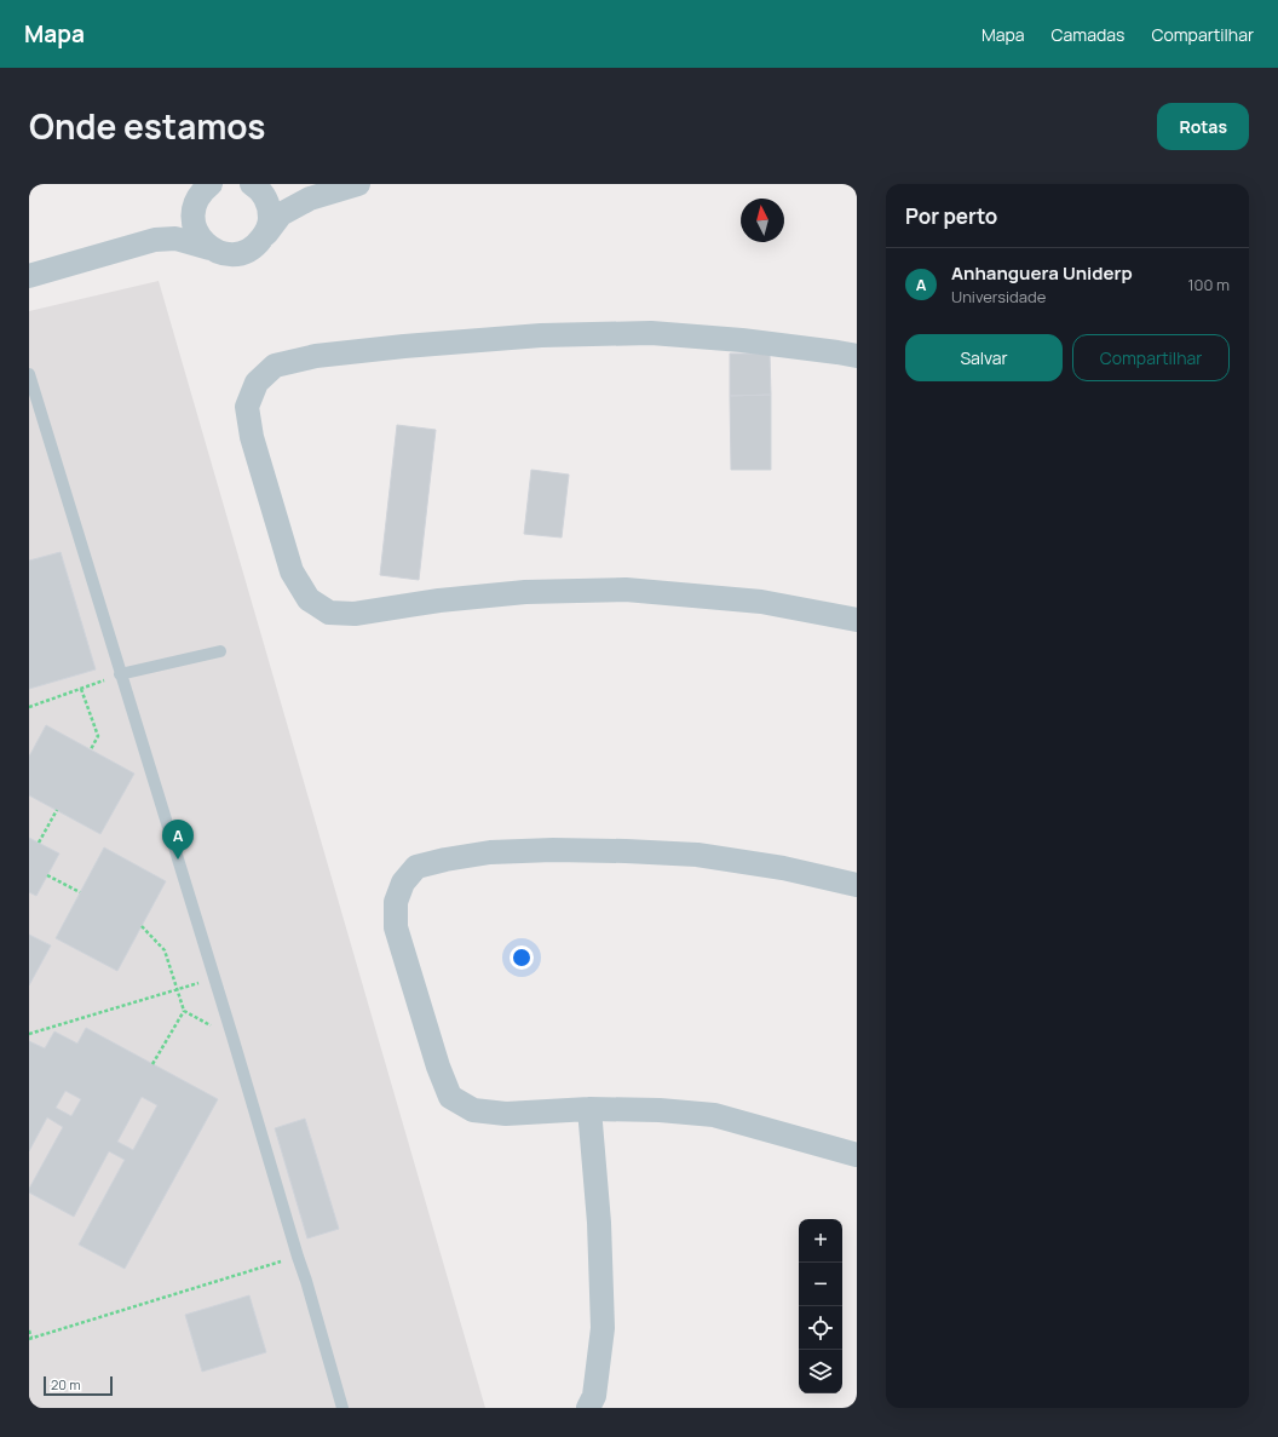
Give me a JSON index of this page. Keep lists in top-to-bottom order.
{
  "scale_bar": "20 m",
  "north": "top",
  "page": {
    "header": "Mapa",
    "nav": ["Mapa", "Camadas", "Compartilhar"],
    "title": "Onde estamos",
    "buttons": [
      "Rotas",
      ["Salvar", "Compartilhar"]
    ],
    "heading": "Por perto",
    "list": [
      {
        "mark": "A",
        "name": "Anhanguera Uniderp",
        "note": "Universidade",
        "value": "100 m"
      }
    ],
    "pins": "A",
    "map_buttons": ["+", "−"],
    "scale": "20 m"
  }
}
